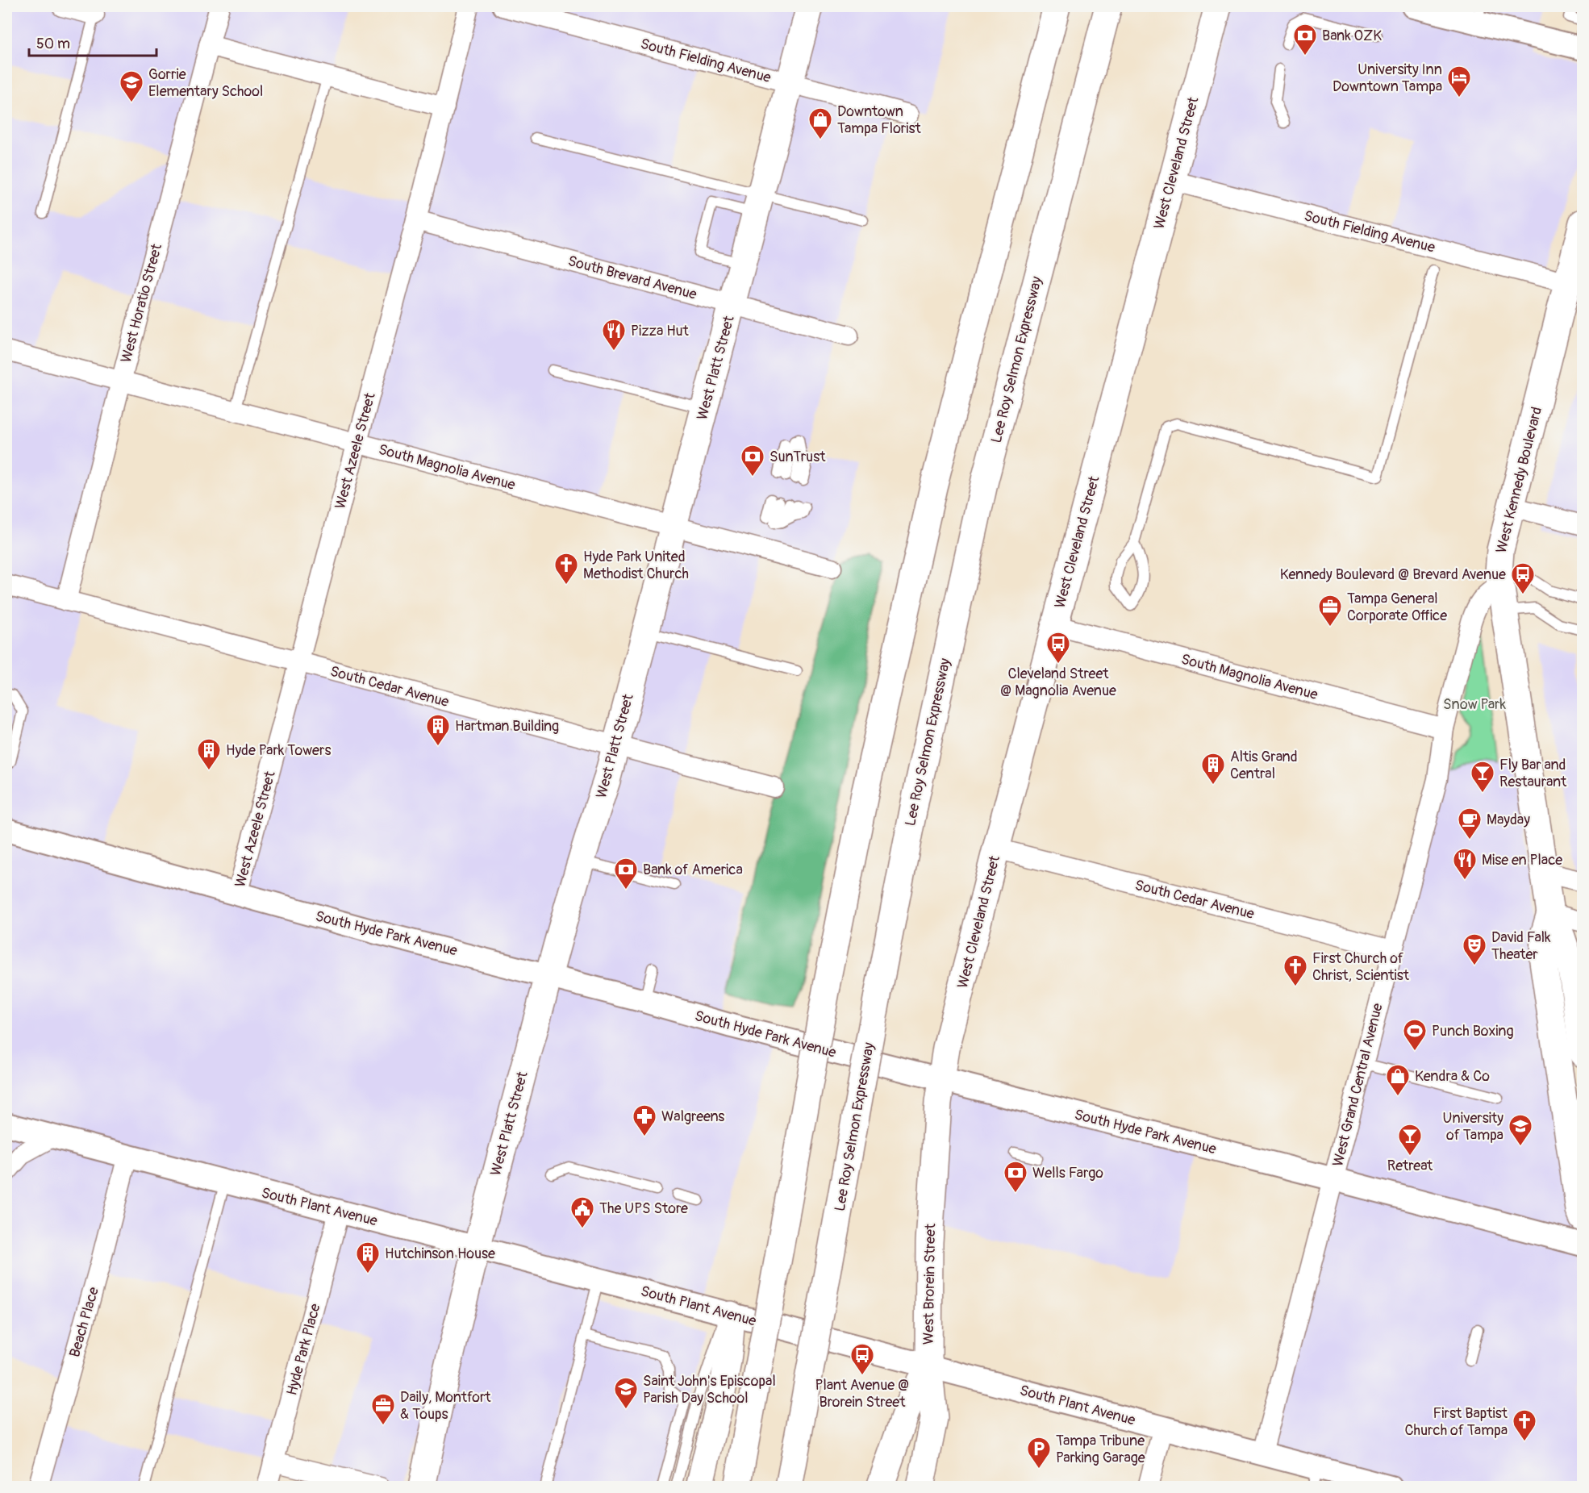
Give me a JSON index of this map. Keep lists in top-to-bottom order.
{
  "streets": {
    "main road": [
      "West Cleveland Street",
      "Lee Roy Selmon Expressway",
      "West Platt Street",
      "West Kennedy Boulevard",
      "West Brorein Street"
    ],
    "street": [
      "South Fielding Avenue",
      "South Brevard Avenue",
      "West Horatio Street",
      "West Azeele Street",
      "South Magnolia Avenue",
      "South Cedar Avenue",
      "South Hyde Park Avenue",
      "West Grand Central Avenue",
      "South Plant Avenue",
      "Beach Place",
      "Hyde Park Place"
    ]
  },
  "crossings": [
    ["South Fielding Avenue", "West Cleveland Street"],
    ["South Fielding Avenue", "West Platt Street"],
    ["South Fielding Avenue", "West Kennedy Boulevard"],
    ["West Cleveland Street", "South Magnolia Avenue"],
    ["West Cleveland Street", "South Cedar Avenue"],
    ["West Cleveland Street", "South Hyde Park Avenue"],
    ["West Cleveland Street", "West Brorein Street"],
    ["South Brevard Avenue", "West Platt Street"],
    ["South Brevard Avenue", "West Azeele Street"],
    ["West Horatio Street", "South Magnolia Avenue"],
    ["West Horatio Street", "South Cedar Avenue"],
    ["West Platt Street", "South Magnolia Avenue"],
    ["West Platt Street", "South Cedar Avenue"],
    ["West Platt Street", "South Hyde Park Avenue"],
    ["West Platt Street", "South Plant Avenue"],
    ["West Azeele Street", "South Magnolia Avenue"],
    ["West Azeele Street", "South Cedar Avenue"],
    ["West Azeele Street", "South Hyde Park Avenue"],
    ["South Magnolia Avenue", "West Grand Central Avenue"],
    ["West Kennedy Boulevard", "West Grand Central Avenue"],
    ["South Cedar Avenue", "West Grand Central Avenue"],
    ["South Hyde Park Avenue", "West Grand Central Avenue"],
    ["South Hyde Park Avenue", "West Brorein Street"],
    ["West Grand Central Avenue", "South Plant Avenue"],
    ["South Plant Avenue", "West Brorein Street"],
    ["South Plant Avenue", "Beach Place"],
    ["South Plant Avenue", "Hyde Park Place"]
  ],
  "parks": ["Snow Park"],
  "places": {
    "bank": [
      "Bank OZK",
      "SunTrust",
      "Bank of America",
      "Wells Fargo"
    ],
    "hotel": ["University Inn Downtown Tampa"],
    "school or university": ["Gorrie Elementary School", "University of Tampa", "Saint John's Episcopal Parish Day School"],
    "shop": ["Downtown Tampa Florist", "Kendra & Co"],
    "restaurant": ["Pizza Hut", "Mise en Place"],
    "church": ["Hyde Park United Methodist Church", "First Church of Christ, Scientist", "First Baptist Church of Tampa"],
    "bus stop": ["Kennedy Boulevard @ Brevard Avenue", "Cleveland Street @ Magnolia Avenue", "Plant Avenue @ Brorein Street"],
    "office": ["Tampa General Corporate Office", "Daily, Montfort & Toups"],
    "building": [
      "Hartman Building",
      "Hyde Park Towers",
      "Altis Grand Central",
      "Hutchinson House"
    ],
    "bar": ["Fly Bar and Restaurant", "Retreat"],
    "cafe": ["Mayday"],
    "theatre": ["David Falk Theater"],
    "sports": ["Punch Boxing"],
    "pharmacy": ["Walgreens"],
    "public building": ["The UPS Store"],
    "parking": ["Tampa Tribune Parking Garage"]
  },
  "scale_bar": "50 m"
}
